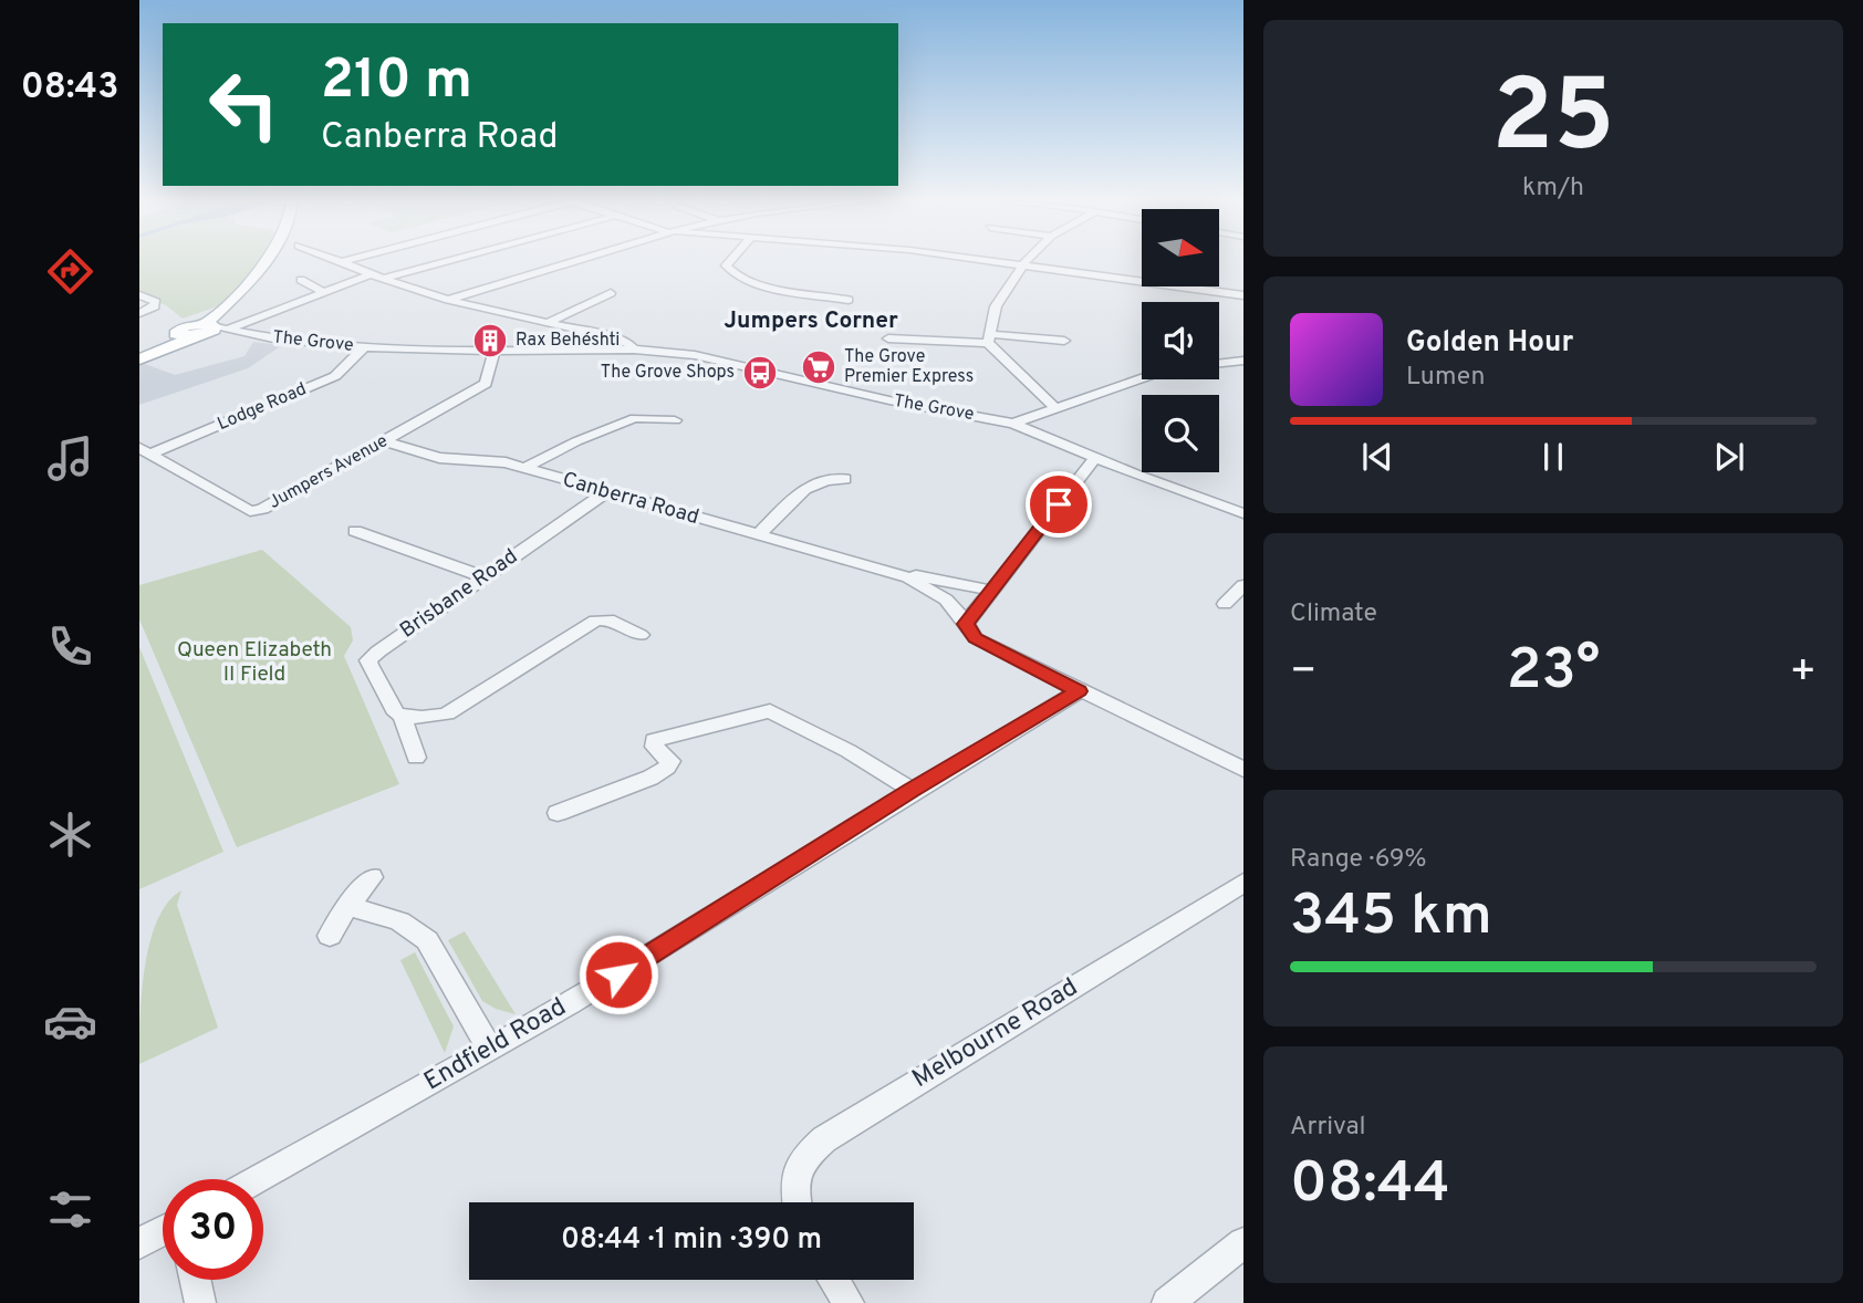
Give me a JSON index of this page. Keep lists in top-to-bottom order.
{
  "streets": {
    "street": [
      "The Grove",
      "Lodge Road",
      "Jumpers Avenue",
      "Canberra Road",
      "Brisbane Road",
      "Melbourne Road",
      "Endfield Road"
    ]
  },
  "crossings": [
    ["The Grove", "Lodge Road"],
    ["The Grove", "Jumpers Avenue"],
    ["Lodge Road", "Jumpers Avenue"],
    ["Jumpers Avenue", "Canberra Road"],
    ["Canberra Road", "Brisbane Road"],
    ["Canberra Road", "Endfield Road"]
  ],
  "districts": ["Jumpers Corner"],
  "parks": ["Queen Elizabeth II Field"],
  "places": {
    "building": ["Rax Behéshti"],
    "supermarket": ["The Grove Premier Express"],
    "bus stop": ["The Grove Shops"]
  },
  "north": "right",
  "page": {
    "tabs": "08:43",
    "tile": [
      ["25", "km/h"],
      "Climate",
      ["Range · 69%", "345 km"],
      ["Arrival", "08:44"]
    ],
    "turn": ["210 m", "Canberra Road"],
    "song": ["Golden Hour", "Lumen"],
    "heat": ["−", "23°", "+"],
    "limit": "30",
    "trip": "08:44 · 1 min · 390 m"
  }
}
